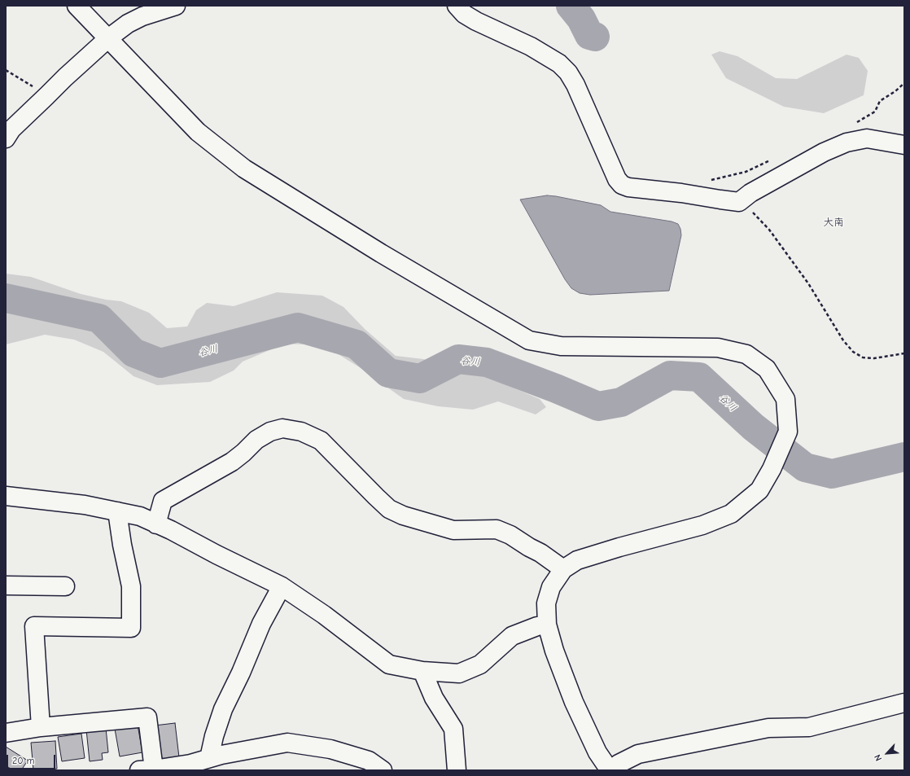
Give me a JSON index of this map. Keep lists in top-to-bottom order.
{
  "districts": ["大南"],
  "water": ["谷川"],
  "scale_bar": "20 m",
  "north": "bottom left"
}
